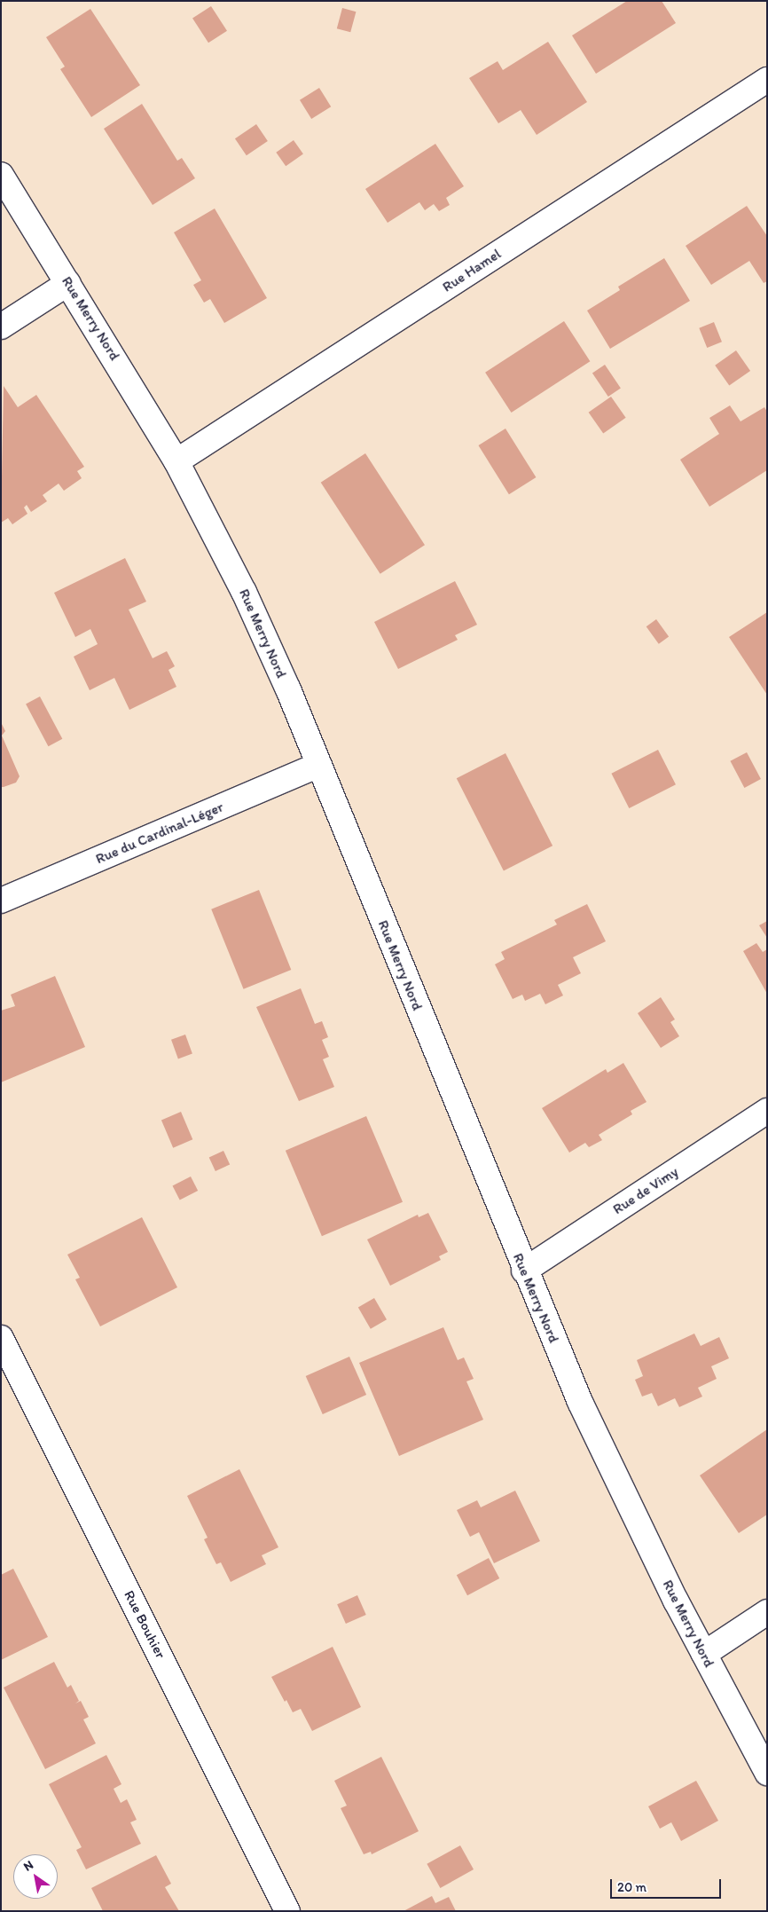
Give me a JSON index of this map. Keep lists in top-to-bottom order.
{
  "streets": {
    "street": [
      "Rue Hamel",
      "Rue Merry Nord",
      "Rue du Cardinal-Léger",
      "Rue de Vimy",
      "Rue Bouhier"
    ]
  },
  "crossings": [
    ["Rue Hamel", "Rue Merry Nord"],
    ["Rue Merry Nord", "Rue du Cardinal-Léger"],
    ["Rue Merry Nord", "Rue de Vimy"]
  ],
  "scale_bar": "20 m",
  "north": "top left"
}
